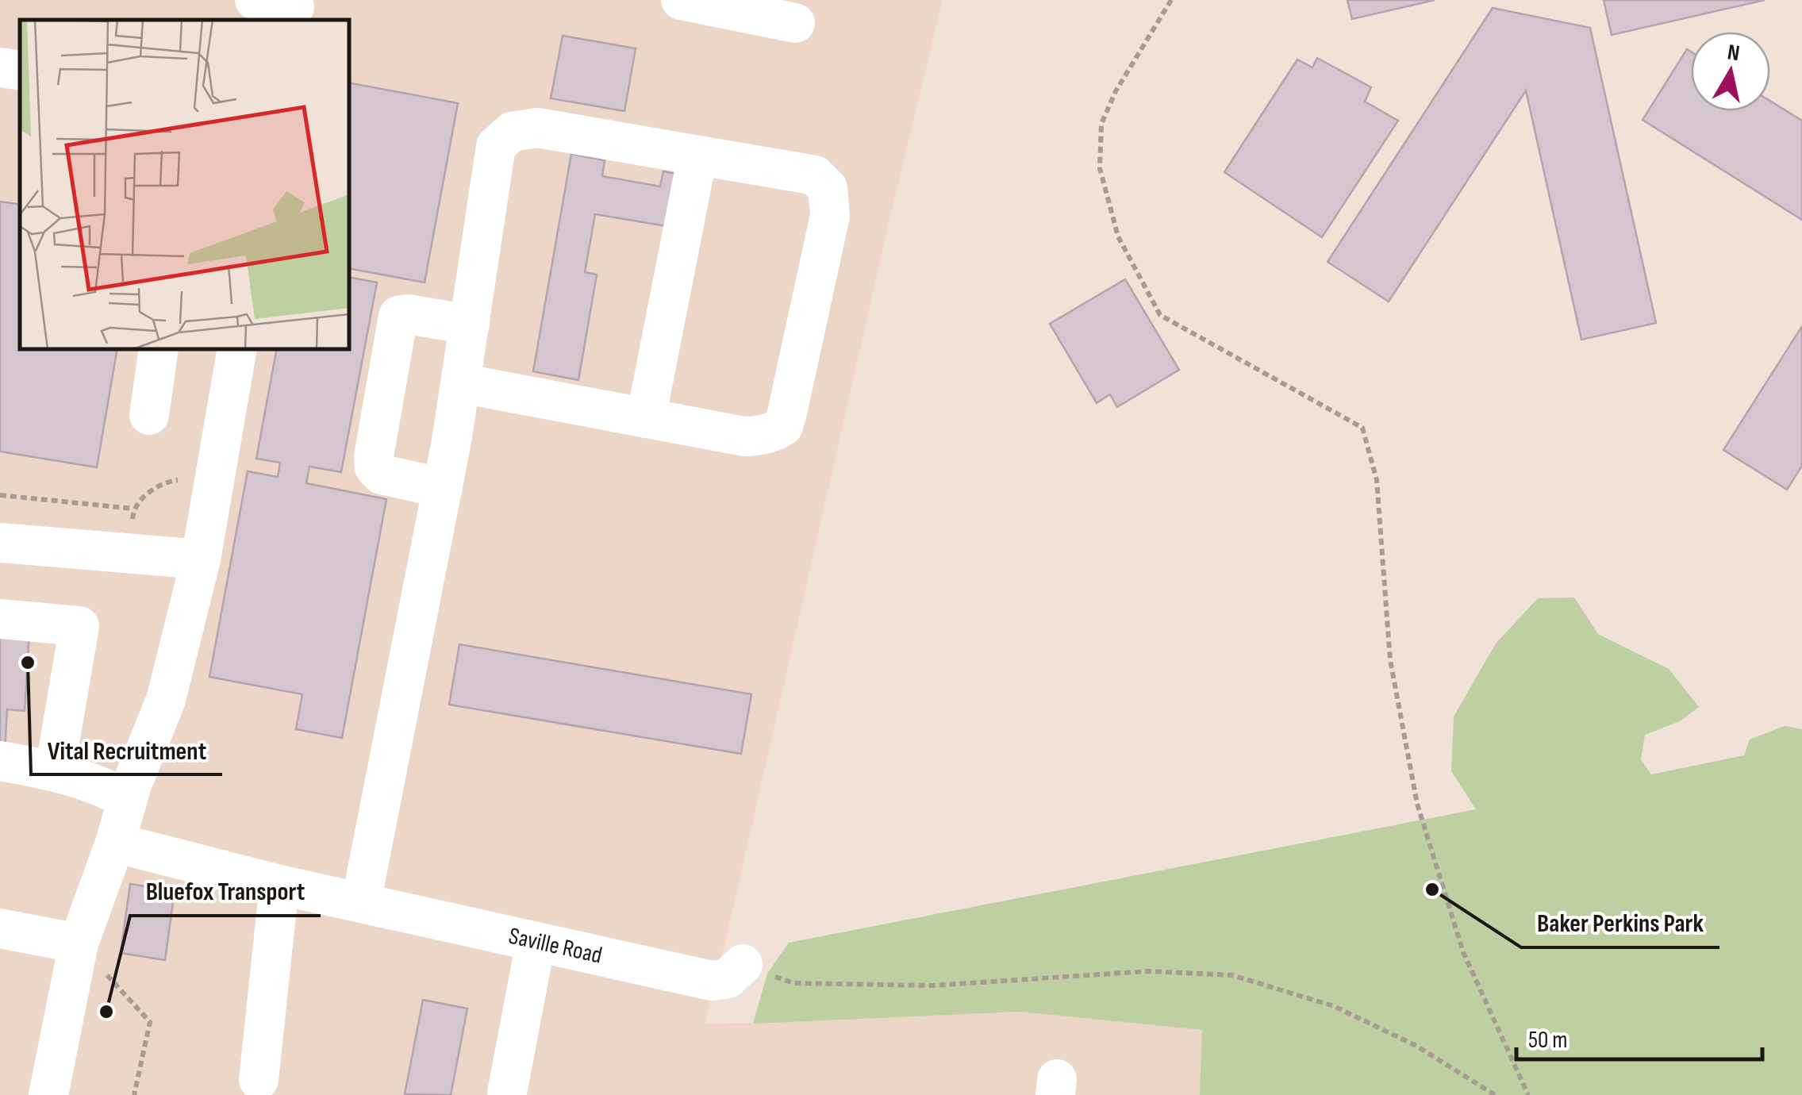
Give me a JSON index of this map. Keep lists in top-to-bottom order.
{
  "streets": {
    "street": ["Saville Road"]
  },
  "places": ["Vital Recruitment", "Baker Perkins Park", "Bluefox Transport"],
  "scale_bar": "50 m",
  "north": "top"
}
